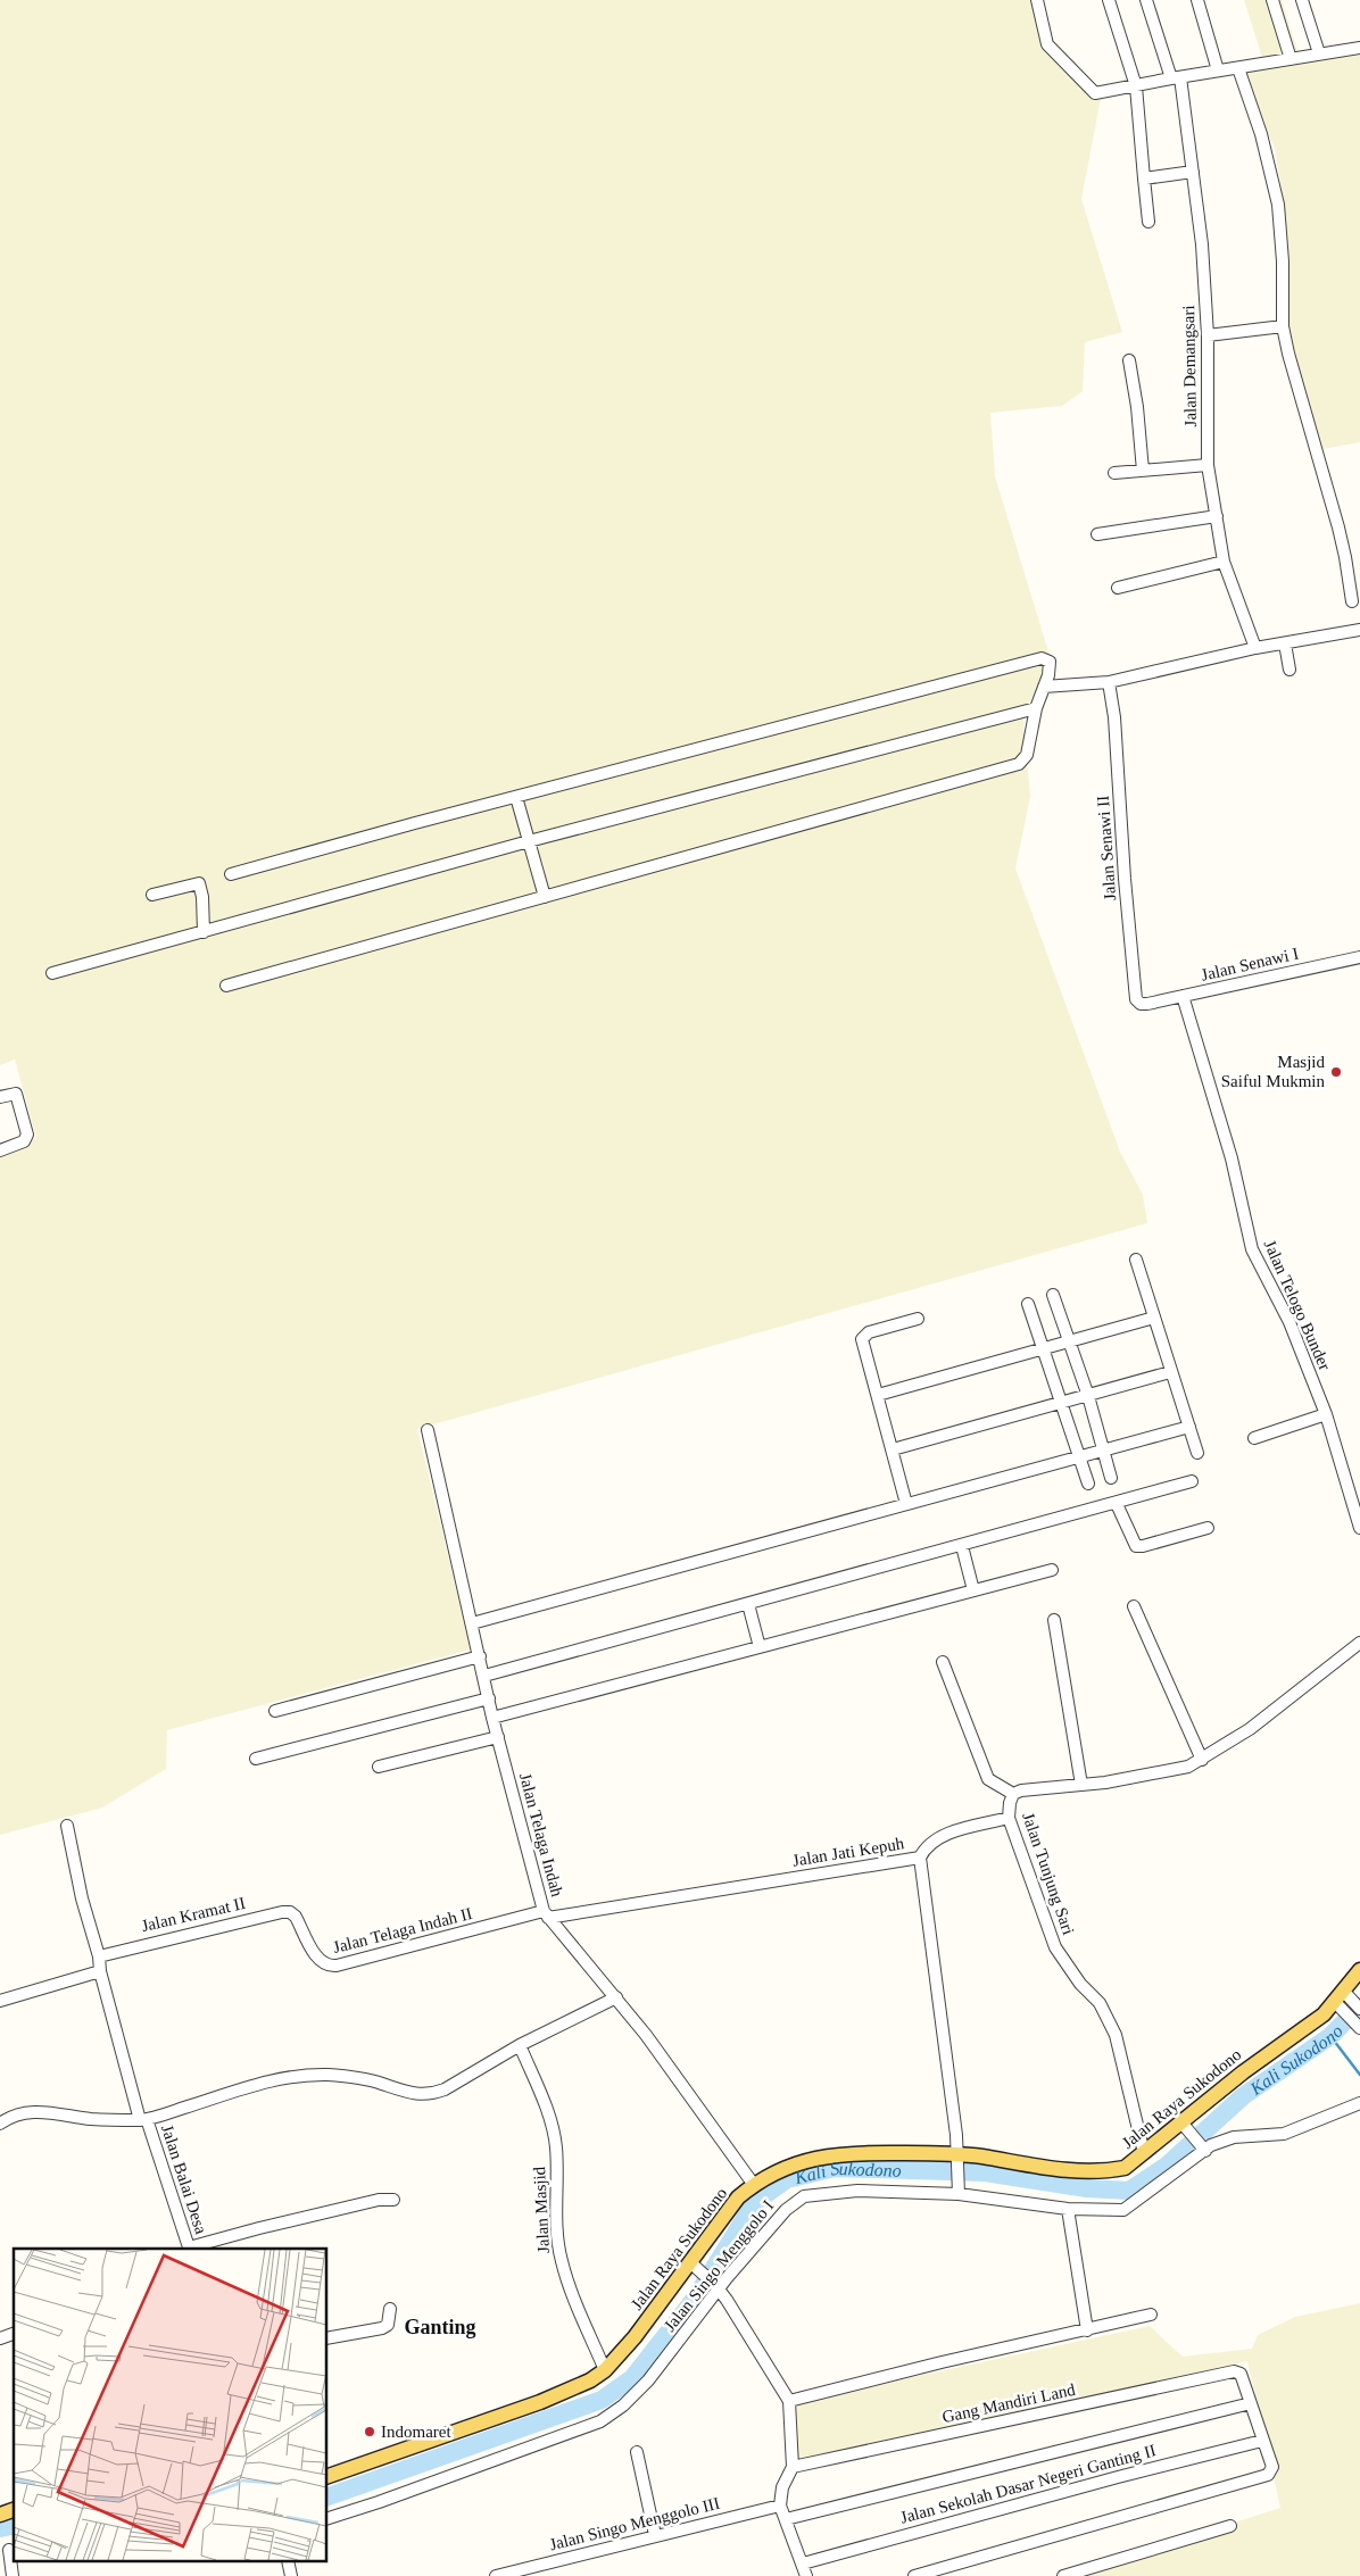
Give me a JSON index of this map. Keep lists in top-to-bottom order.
{
  "streets": {
    "main road": ["Jalan Raya Sukodono"],
    "street": [
      "Jalan Demangsari",
      "Jalan Senawi II",
      "Jalan Senawi I",
      "Jalan Telogo Bunder",
      "Jalan Telaga Indah",
      "Jalan Jati Kepuh",
      "Jalan Tunjung Sari",
      "Jalan Kramat II",
      "Jalan Telaga Indah II",
      "Jalan Balai Desa",
      "Jalan Masjid",
      "Jalan Singo Menggolo I",
      "Gang Mandiri Land",
      "Jalan Sekolah Dasar Negeri Ganting II",
      "Jalan Singo Menggolo III"
    ]
  },
  "crossings": [
    ["Jalan Senawi II", "Jalan Senawi I"],
    ["Jalan Senawi I", "Jalan Telogo Bunder"],
    ["Jalan Telaga Indah", "Jalan Jati Kepuh"],
    ["Jalan Telaga Indah", "Jalan Telaga Indah II"],
    ["Jalan Telaga Indah", "Jalan Raya Sukodono"],
    ["Jalan Jati Kepuh", "Jalan Telaga Indah II"],
    ["Jalan Jati Kepuh", "Jalan Raya Sukodono"],
    ["Jalan Jati Kepuh", "Jalan Singo Menggolo I"],
    ["Jalan Tunjung Sari", "Jalan Raya Sukodono"],
    ["Jalan Kramat II", "Jalan Telaga Indah II"],
    ["Jalan Kramat II", "Jalan Balai Desa"],
    ["Jalan Raya Sukodono", "Jalan Masjid"]
  ],
  "districts": ["Ganting"],
  "water": ["Kali Sukodono"],
  "places": ["Masjid Saiful Mukmin", "Indomaret"]
}
